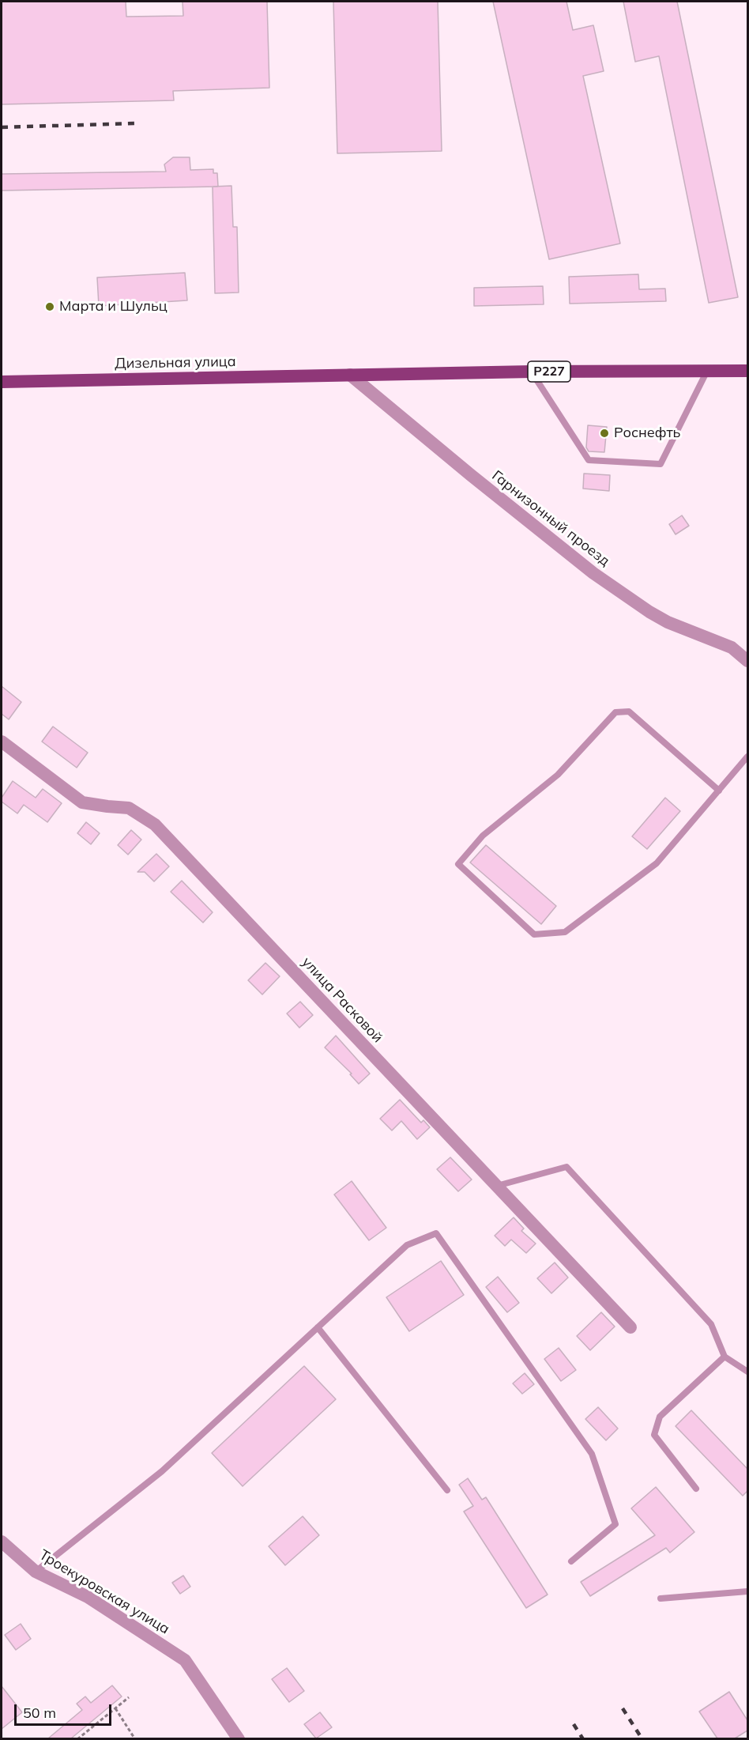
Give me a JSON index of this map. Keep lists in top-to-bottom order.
{
  "streets": {
    "main road": ["Дизельная улица", "Р227"],
    "street": ["Гарнизонный проезд", "улица Расковой", "Троекуровская улица"]
  },
  "crossings": [
    ["Дизельная улица", "Р227"],
    ["Дизельная улица", "Гарнизонный проезд"],
    ["Р227", "Гарнизонный проезд"]
  ],
  "places": ["Марта и Шульц", "Роснефть"],
  "scale_bar": "50 m"
}
